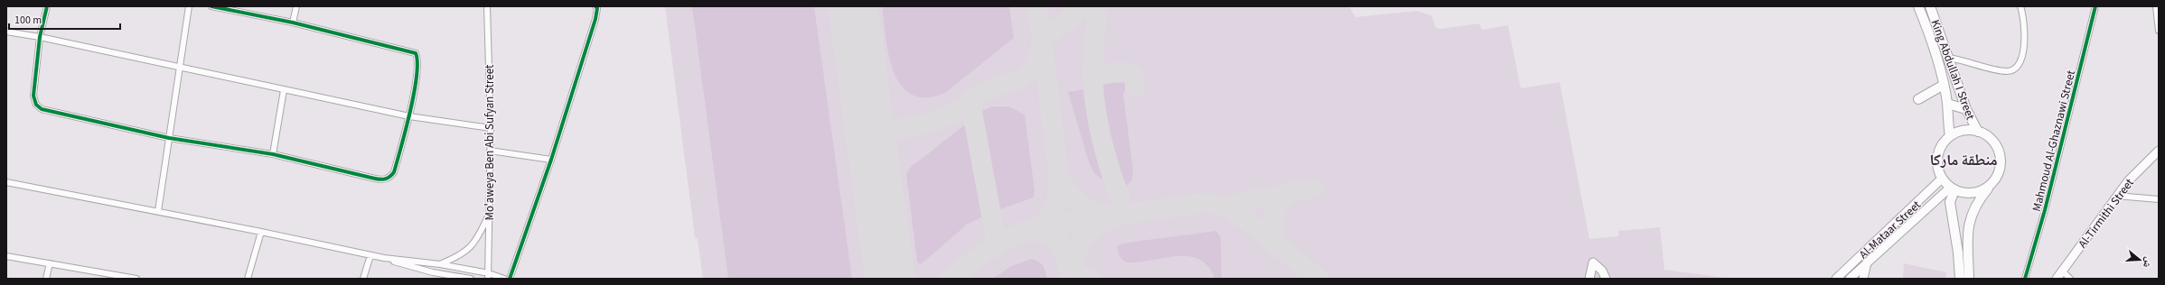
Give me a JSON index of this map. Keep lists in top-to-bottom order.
{
  "streets": {
    "main road": ["King Abdullah I Street"],
    "street": [
      "Mahmoud Al-Ghaznawi Street",
      "Mo'aweya Ben Abi Sufyan Street",
      "Al-Tirmithi Street",
      "Al-Mataar Street"
    ]
  },
  "crossings": [
    ["King Abdullah I Street", "Al-Mataar Street"]
  ],
  "districts": ["منطقة ماركا"],
  "scale_bar": "100 m",
  "north": "right"
}
